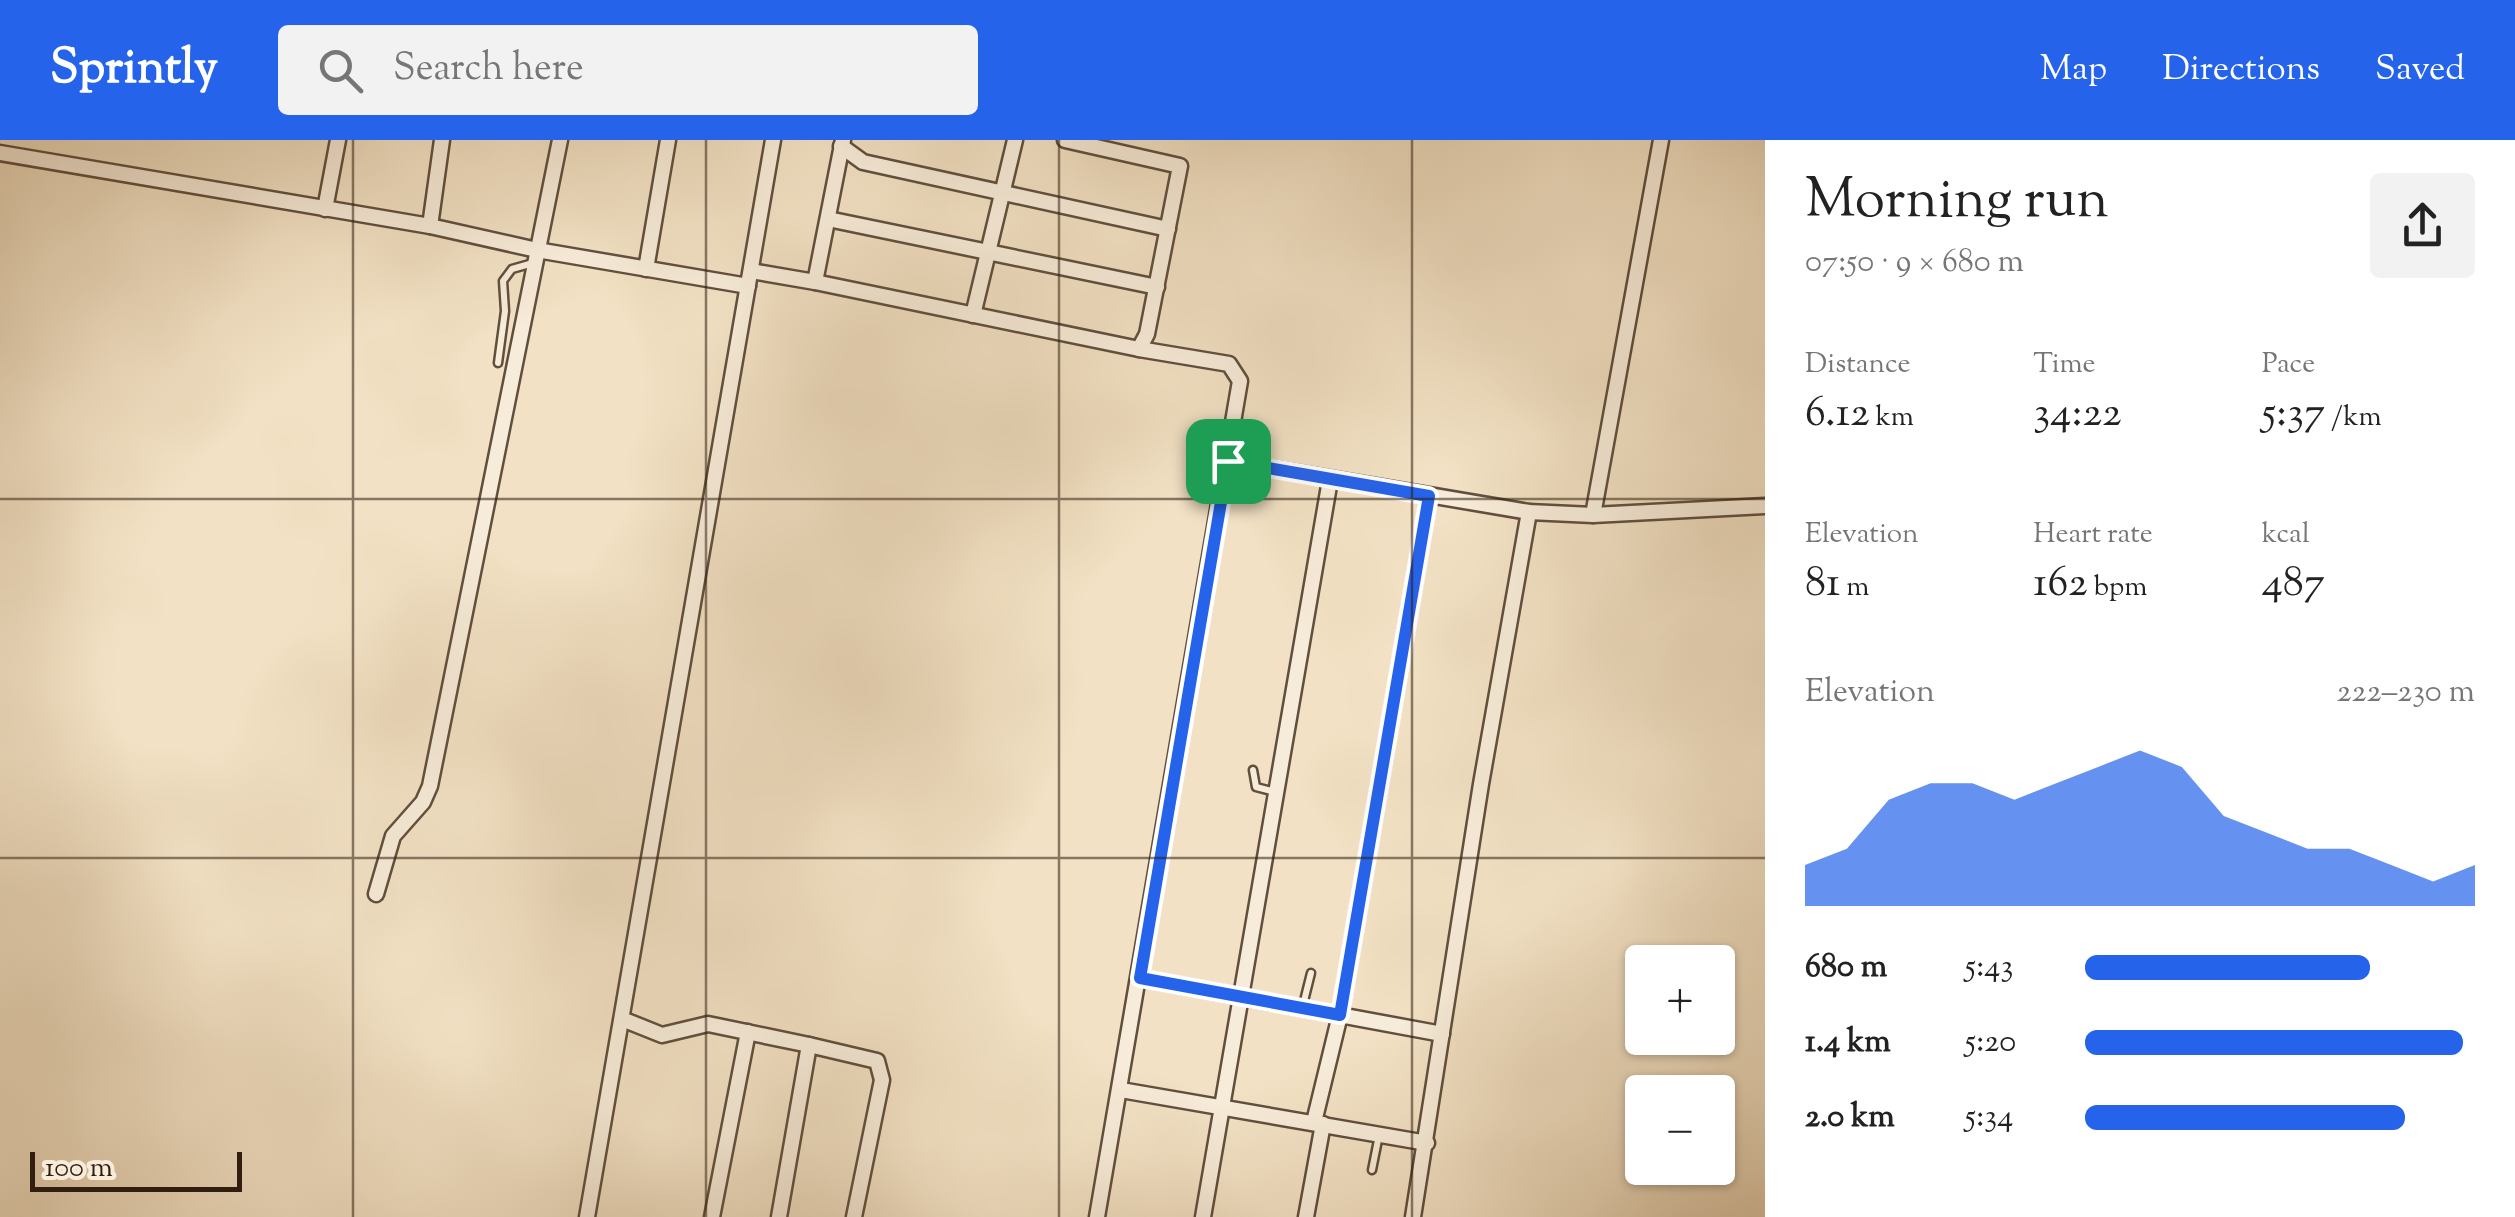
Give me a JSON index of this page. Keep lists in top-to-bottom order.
{
  "scale_bar": "100 m",
  "page": {
    "header": "Sprintly",
    "search": "Search here",
    "nav": ["Map", "Directions", "Saved"],
    "heading": ["Morning run", "07:50 · 9 × 680 m"],
    "stats": [
      ["Distance", "6.12 km"],
      ["Time", "34:22"],
      ["Pace", "5:37 /km"],
      ["Elevation", "81 m"],
      ["Heart rate", "162 bpm"],
      ["kcal", "487"]
    ],
    "chart": ["Elevation", "222–230 m"],
    "list": [
      {
        "name": "680 m",
        "note": "5:43"
      },
      {
        "name": "1.4 km",
        "note": "5:20"
      },
      {
        "name": "2.0 km",
        "note": "5:34"
      }
    ],
    "map_buttons": ["+", "−"],
    "scale": "100 m"
  }
}
